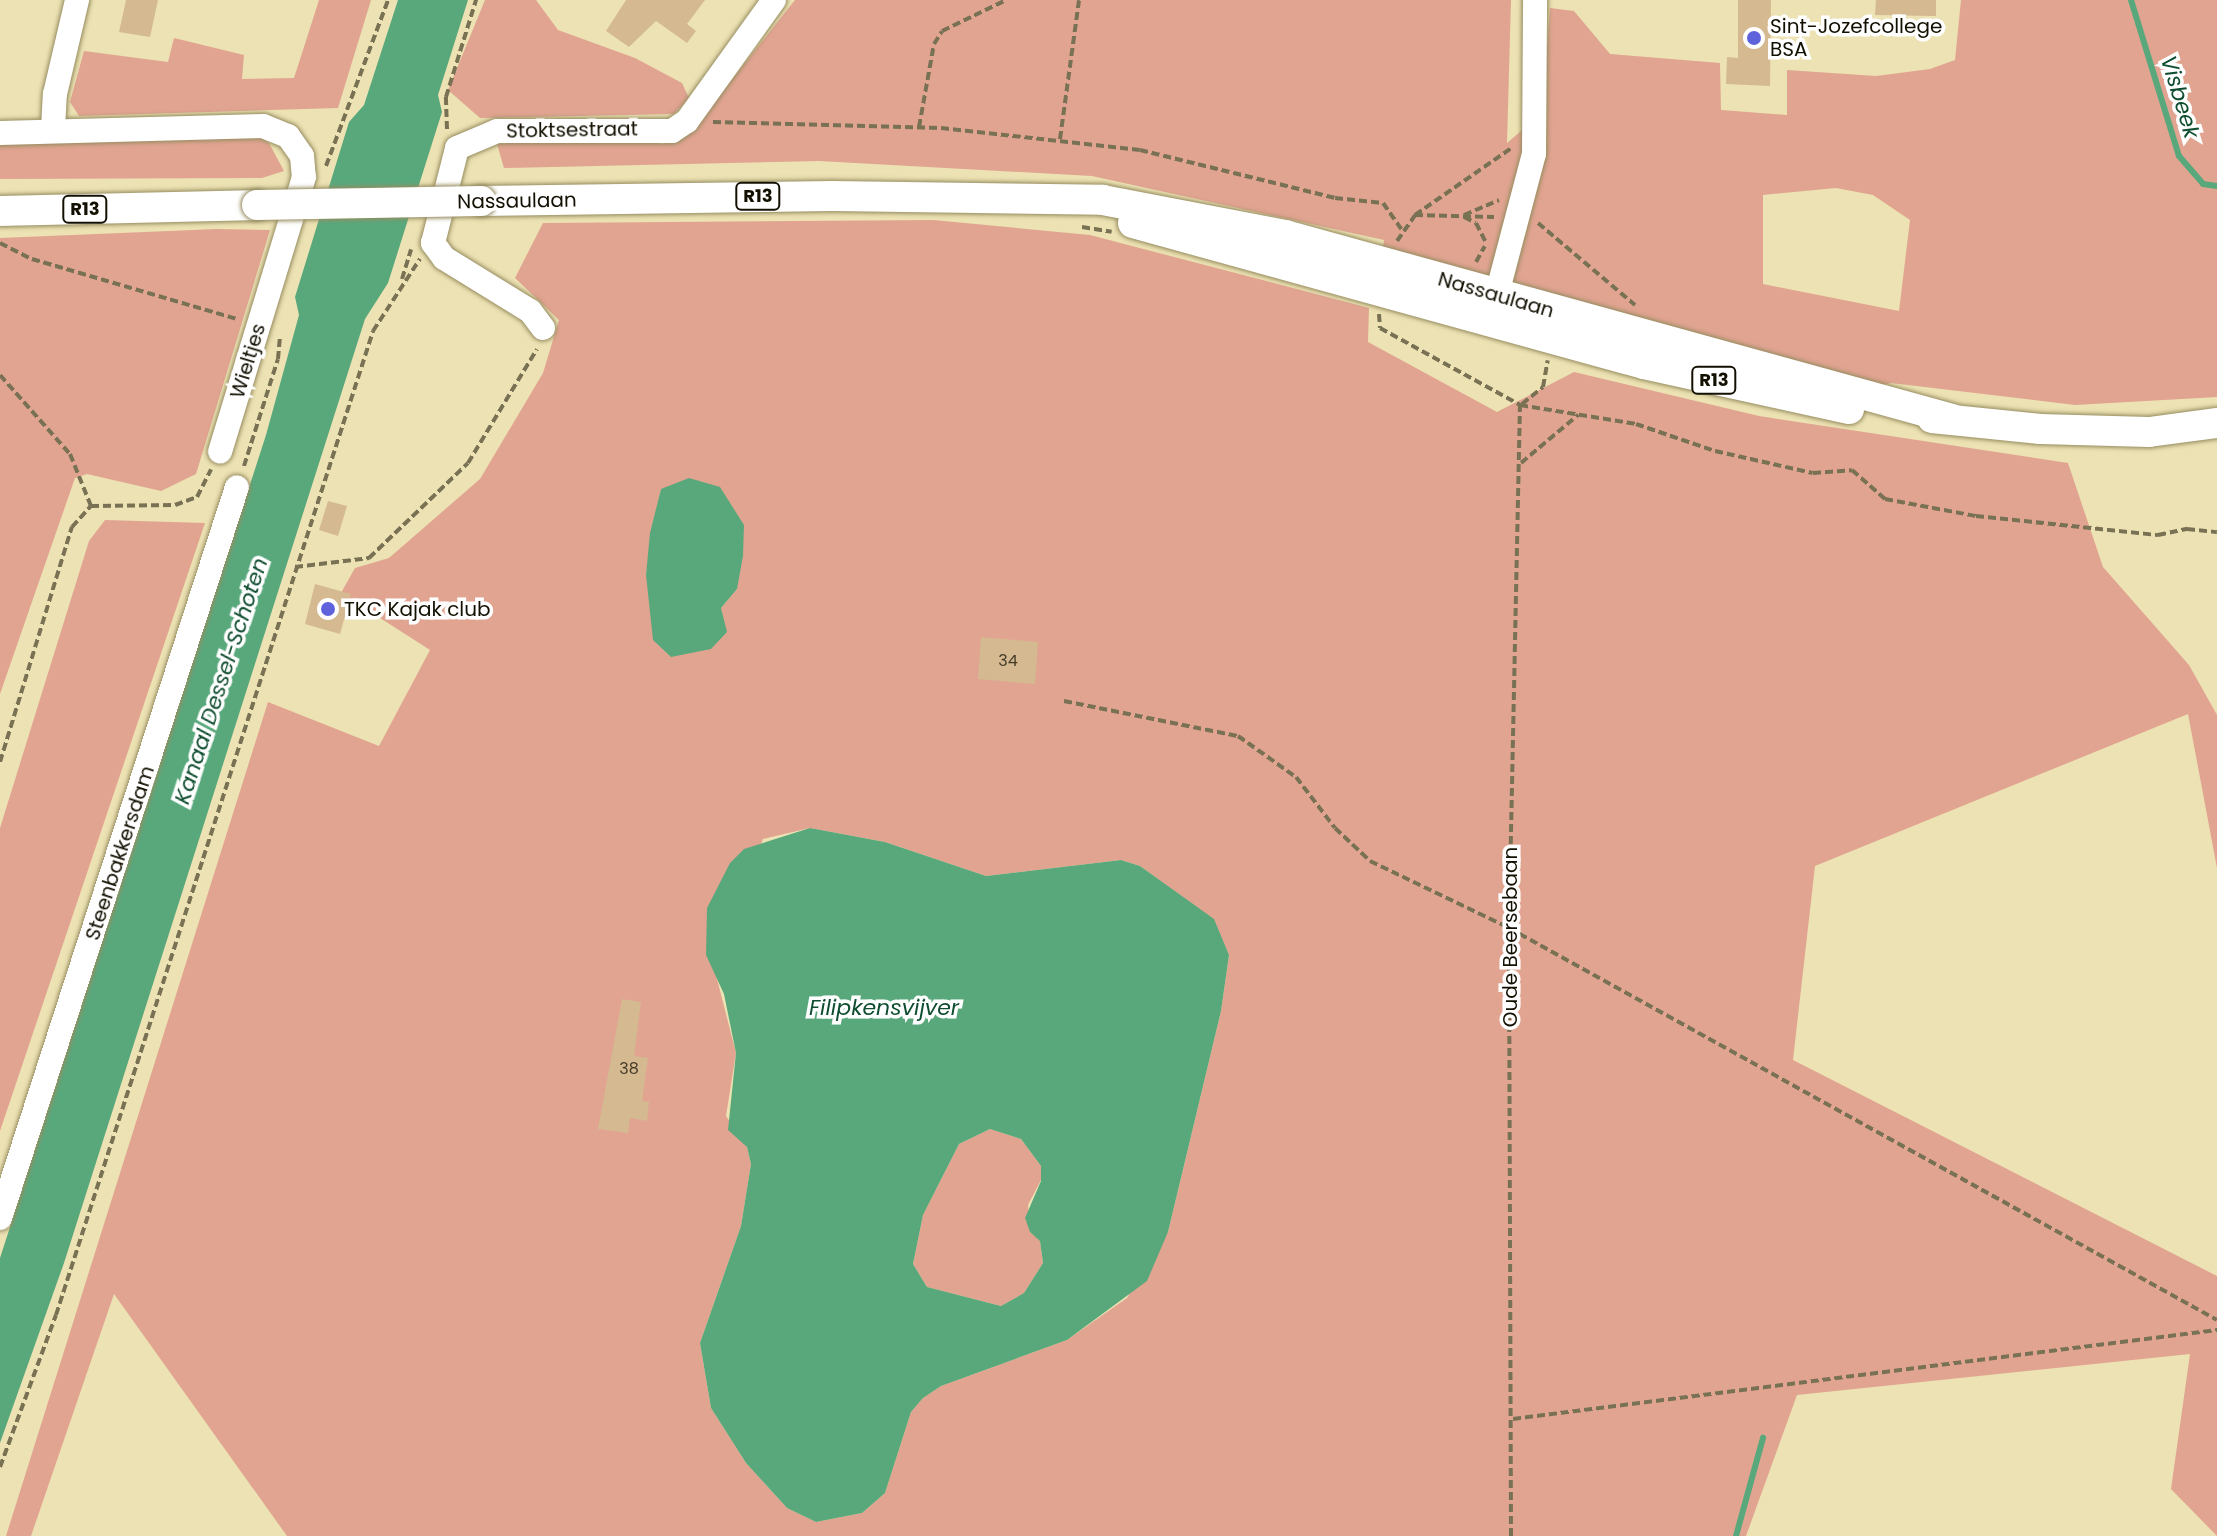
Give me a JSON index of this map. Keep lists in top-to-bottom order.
{
  "streets": {
    "main road": ["R13", "Nassaulaan"],
    "street": ["Stoktsestraat", "Wieltjes", "Steenbakkersdam"],
    "path": ["Oude Beersebaan"]
  },
  "water": ["Visbeek", "Kanaal Dessel-Schoten", "Filipkensvijver"],
  "places": ["Sint-Jozefcollege BSA", "TKC Kajak club"],
  "house_numbers": ["34", "38"]
}
